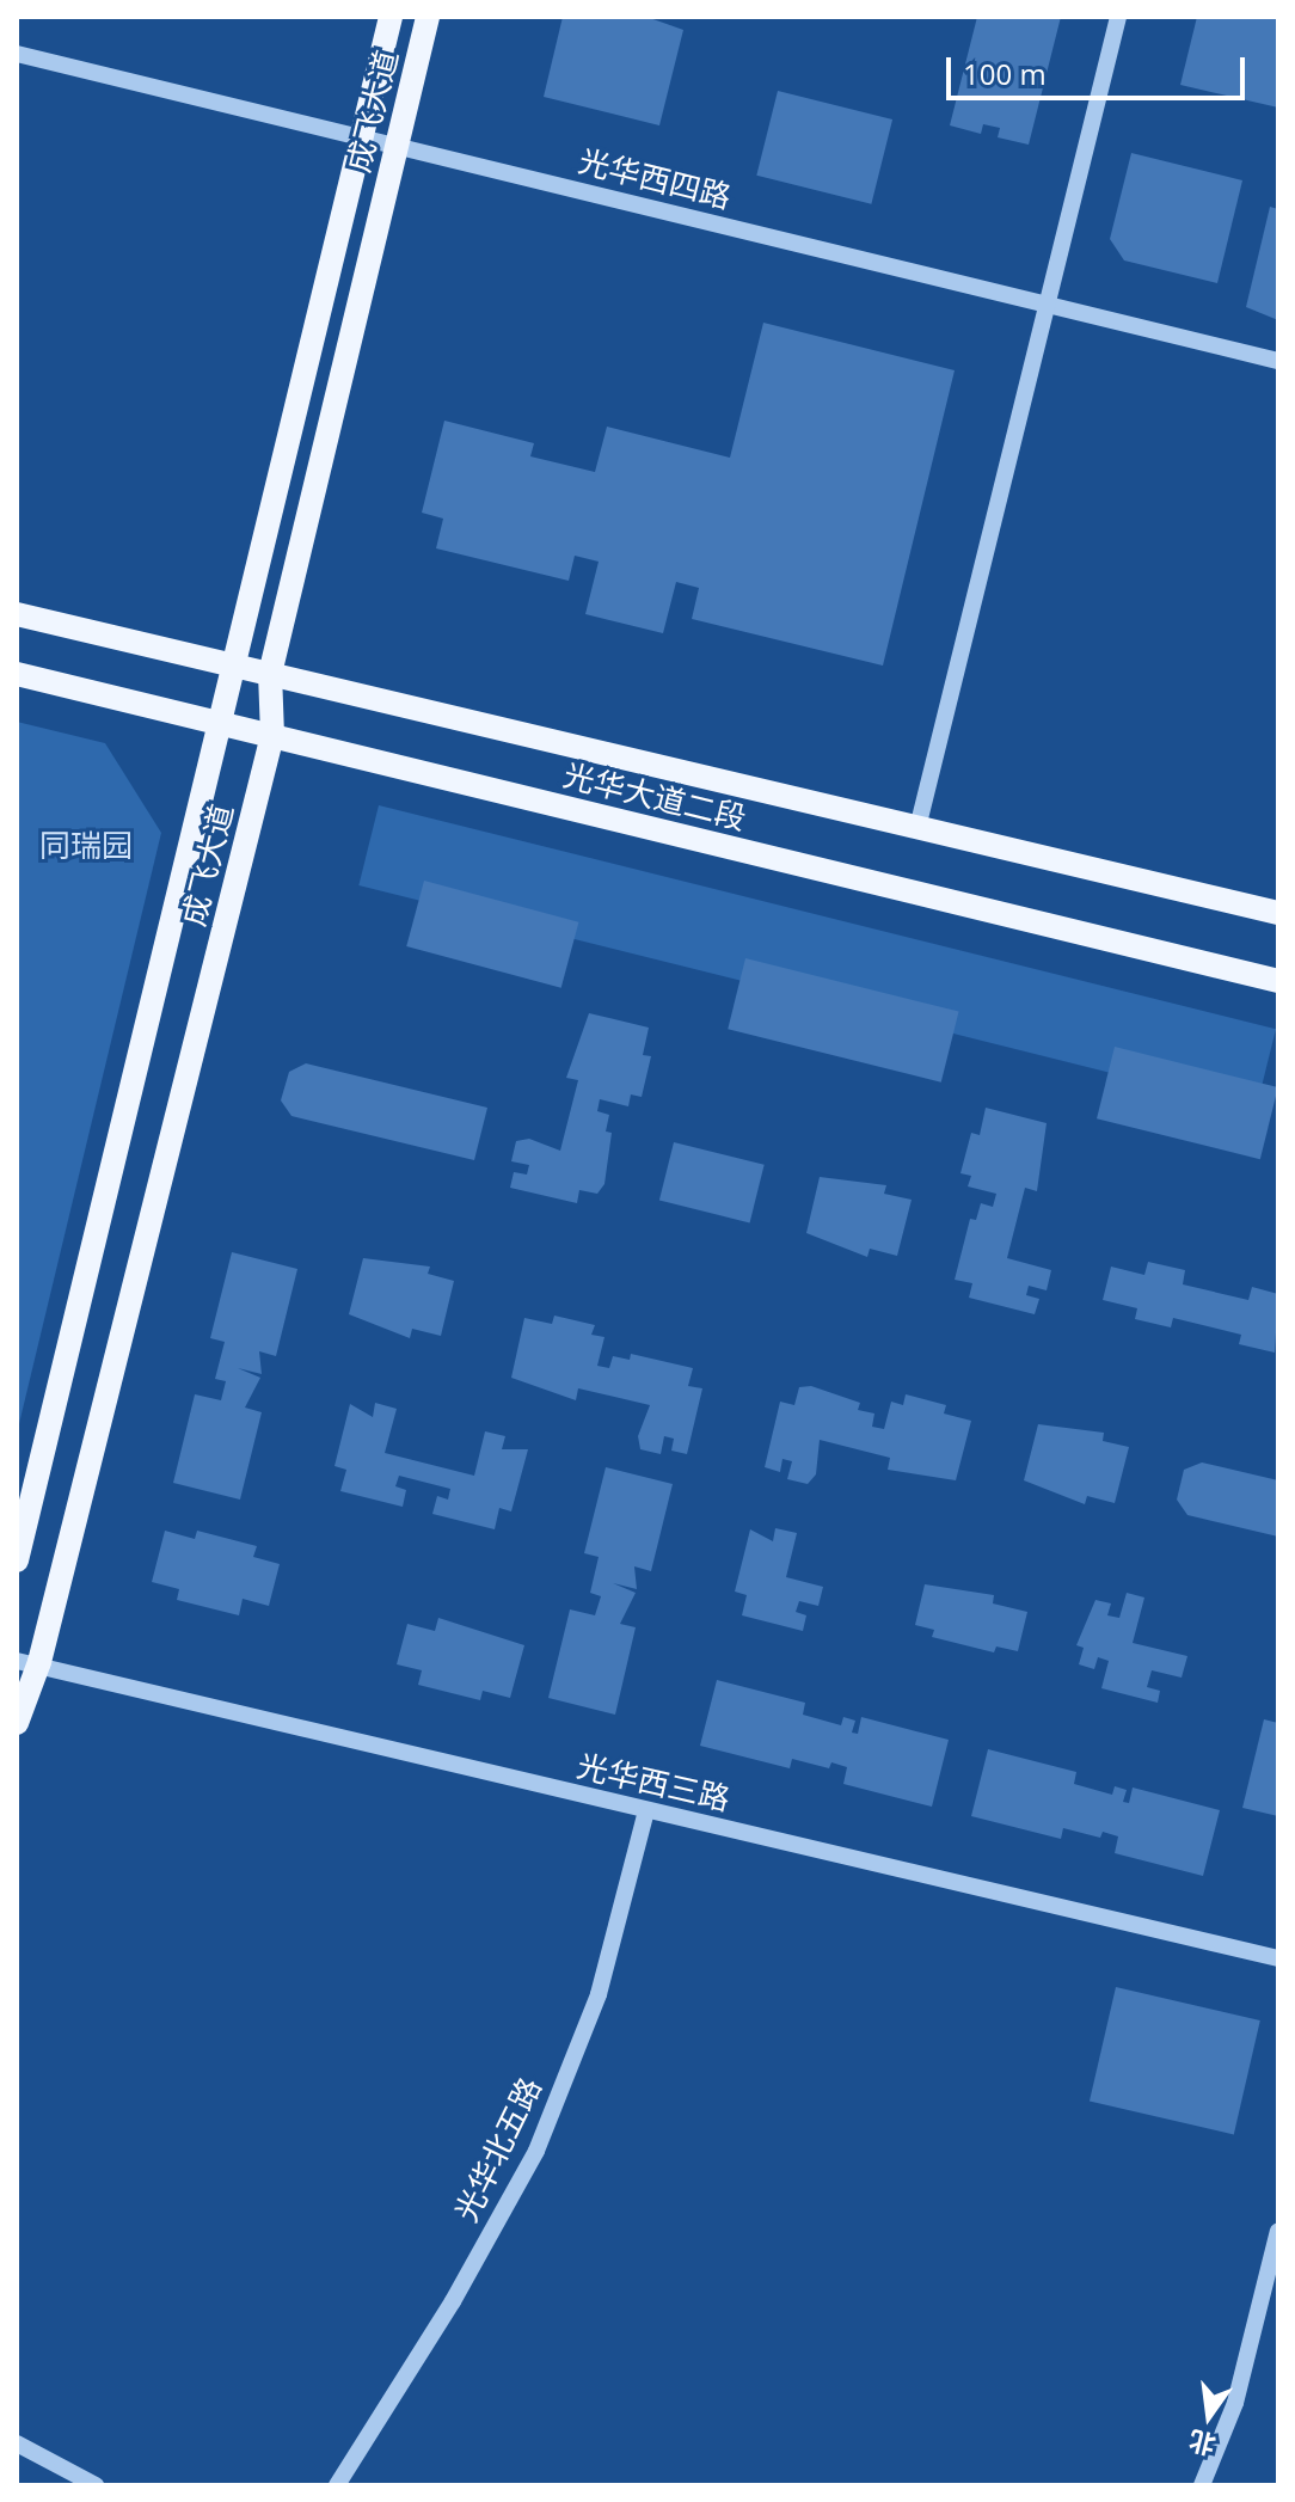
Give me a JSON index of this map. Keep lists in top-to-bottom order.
{
  "streets": {
    "main road": ["成飞大道", "光华大道二段"],
    "street": ["光华西四路", "光华西三路", "光华北五路"]
  },
  "crossings": [
    ["成飞大道", "光华西四路"],
    ["成飞大道", "光华大道二段"],
    ["成飞大道", "光华西三路"],
    ["光华西三路", "光华北五路"]
  ],
  "parks": ["同瑞园"],
  "scale_bar": "100 m",
  "north": "bottom"
}
